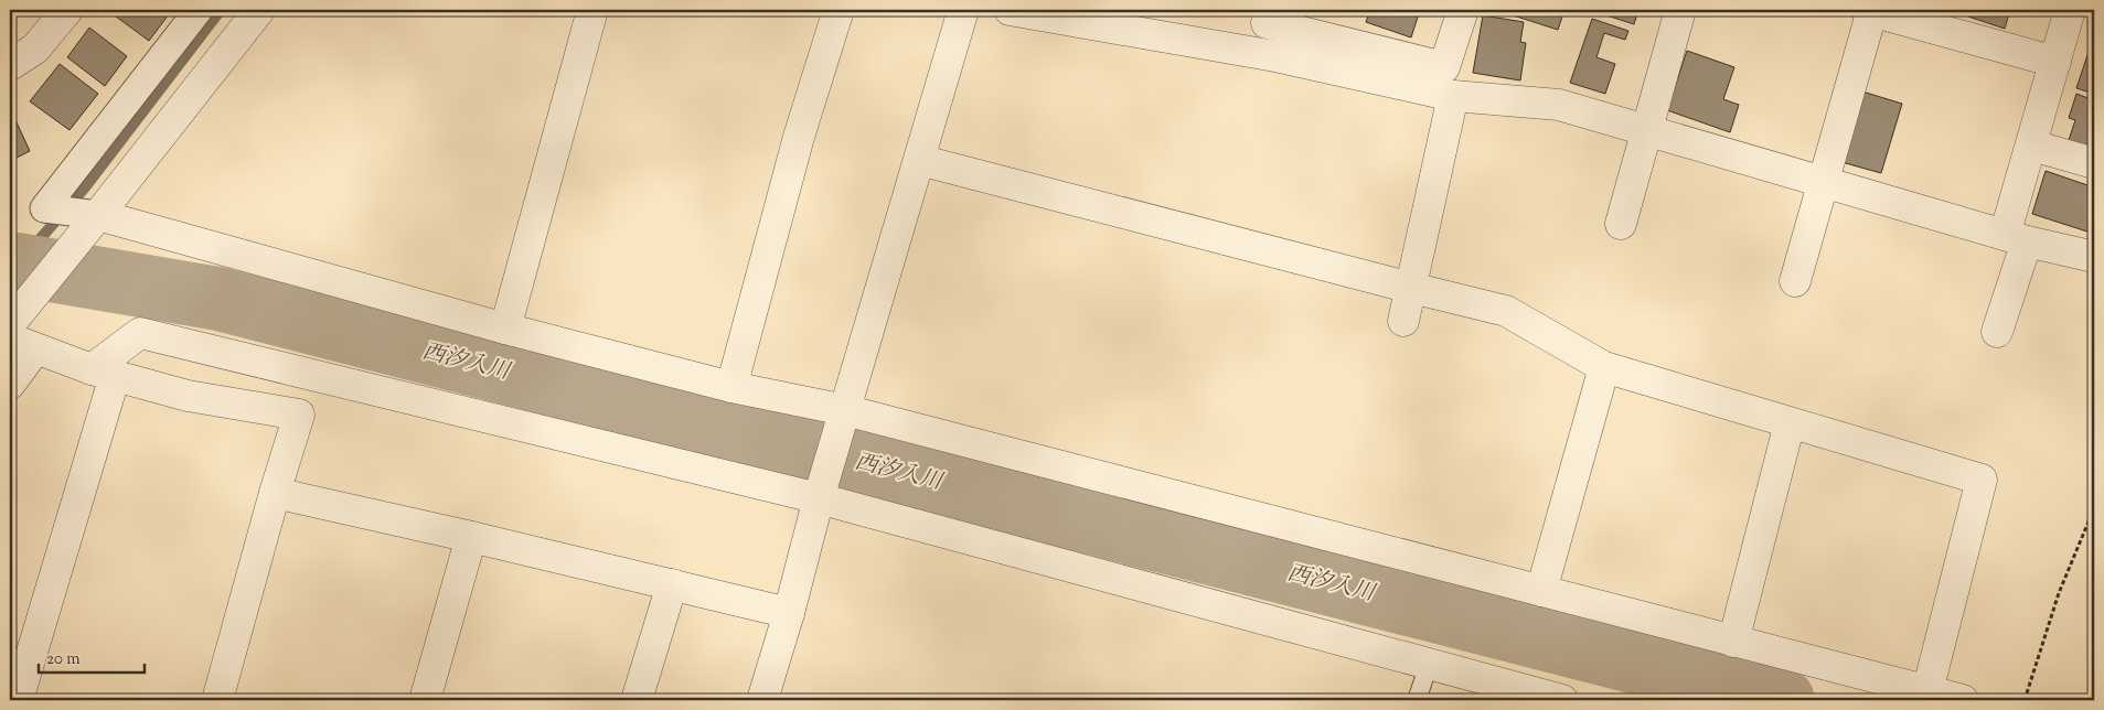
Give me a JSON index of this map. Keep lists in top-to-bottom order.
{
  "water": ["西汐入川"],
  "scale_bar": "20 m"
}
